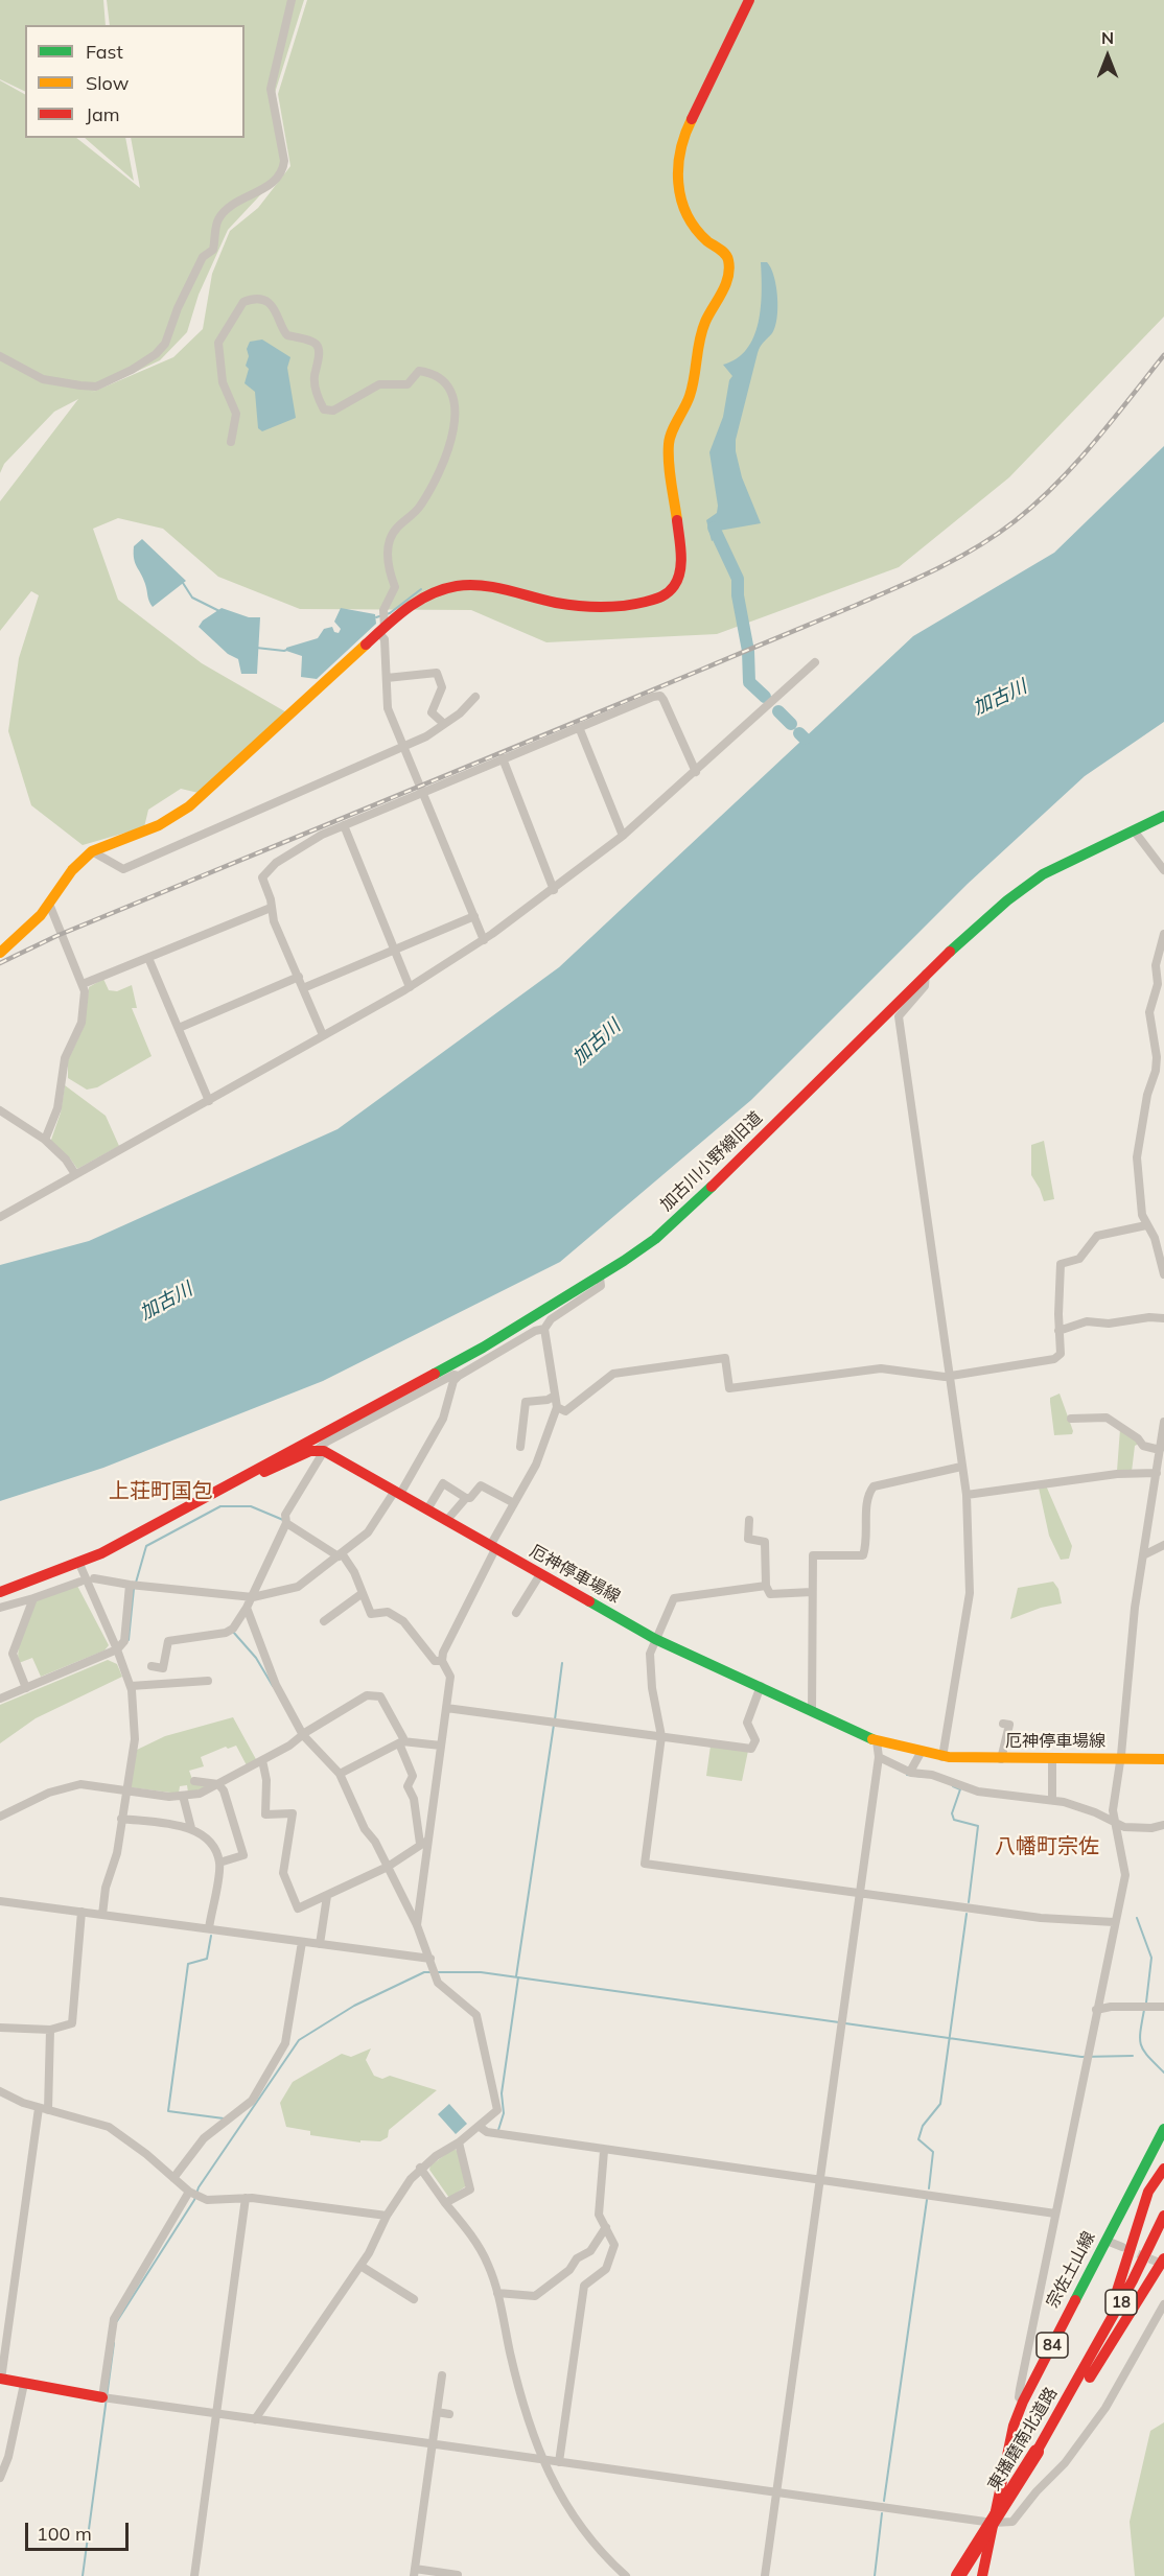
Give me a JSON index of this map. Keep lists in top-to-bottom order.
{
  "streets": {
    "main road": [
      "加古川小野線旧道",
      "厄神停車場線",
      "宗佐土山線",
      "18",
      "84",
      "東播磨南北道路"
    ]
  },
  "districts": ["上荘町国包", "八幡町宗佐"],
  "water": ["加古川"],
  "legend": ["Fast", "Slow", "Jam"],
  "scale_bar": "100 m",
  "north": "top"
}
